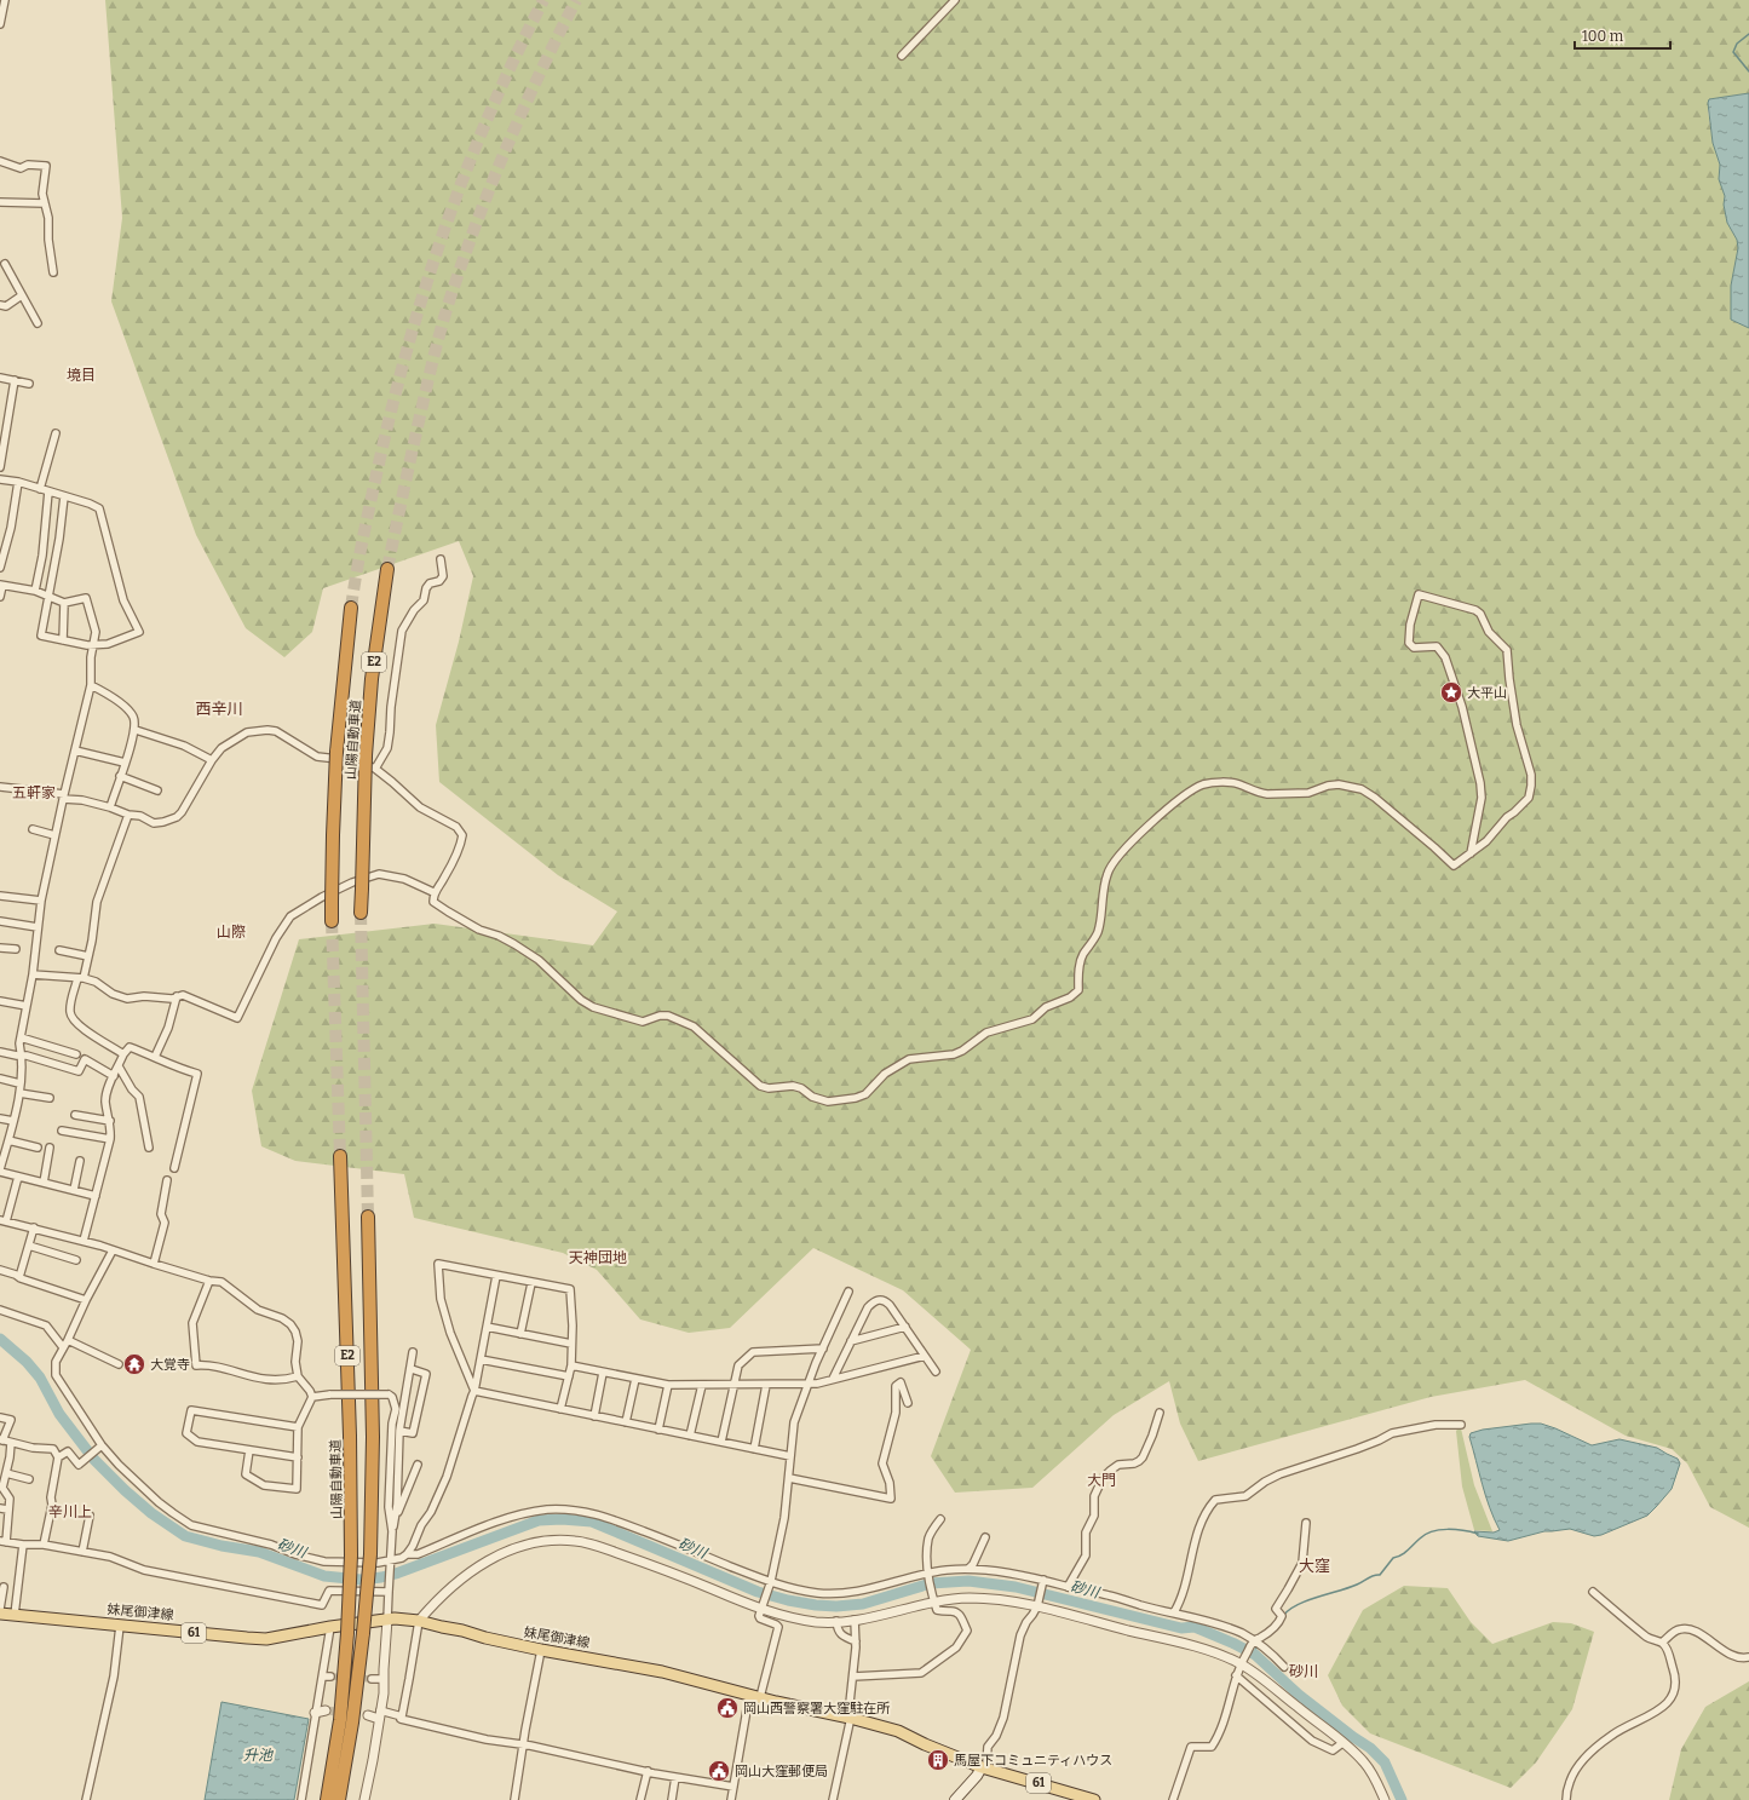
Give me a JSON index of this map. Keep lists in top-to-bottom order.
{
  "streets": {
    "highway": ["E2", "山陽自動車道"],
    "main road": ["妹尾御津線", "61"]
  },
  "districts": [
    "境目",
    "西辛川",
    "五軒家",
    "山際",
    "天神団地",
    "大門",
    "辛川上",
    "大窪",
    "砂川"
  ],
  "water": ["砂川", "升池"],
  "places": {
    "place": ["大平山"],
    "temple": ["大覚寺"],
    "public building": ["岡山西警察署大窪駐在所", "岡山大窪郵便局"],
    "building": ["馬屋下コミュニティハウス"]
  },
  "scale_bar": "100 m"
}
